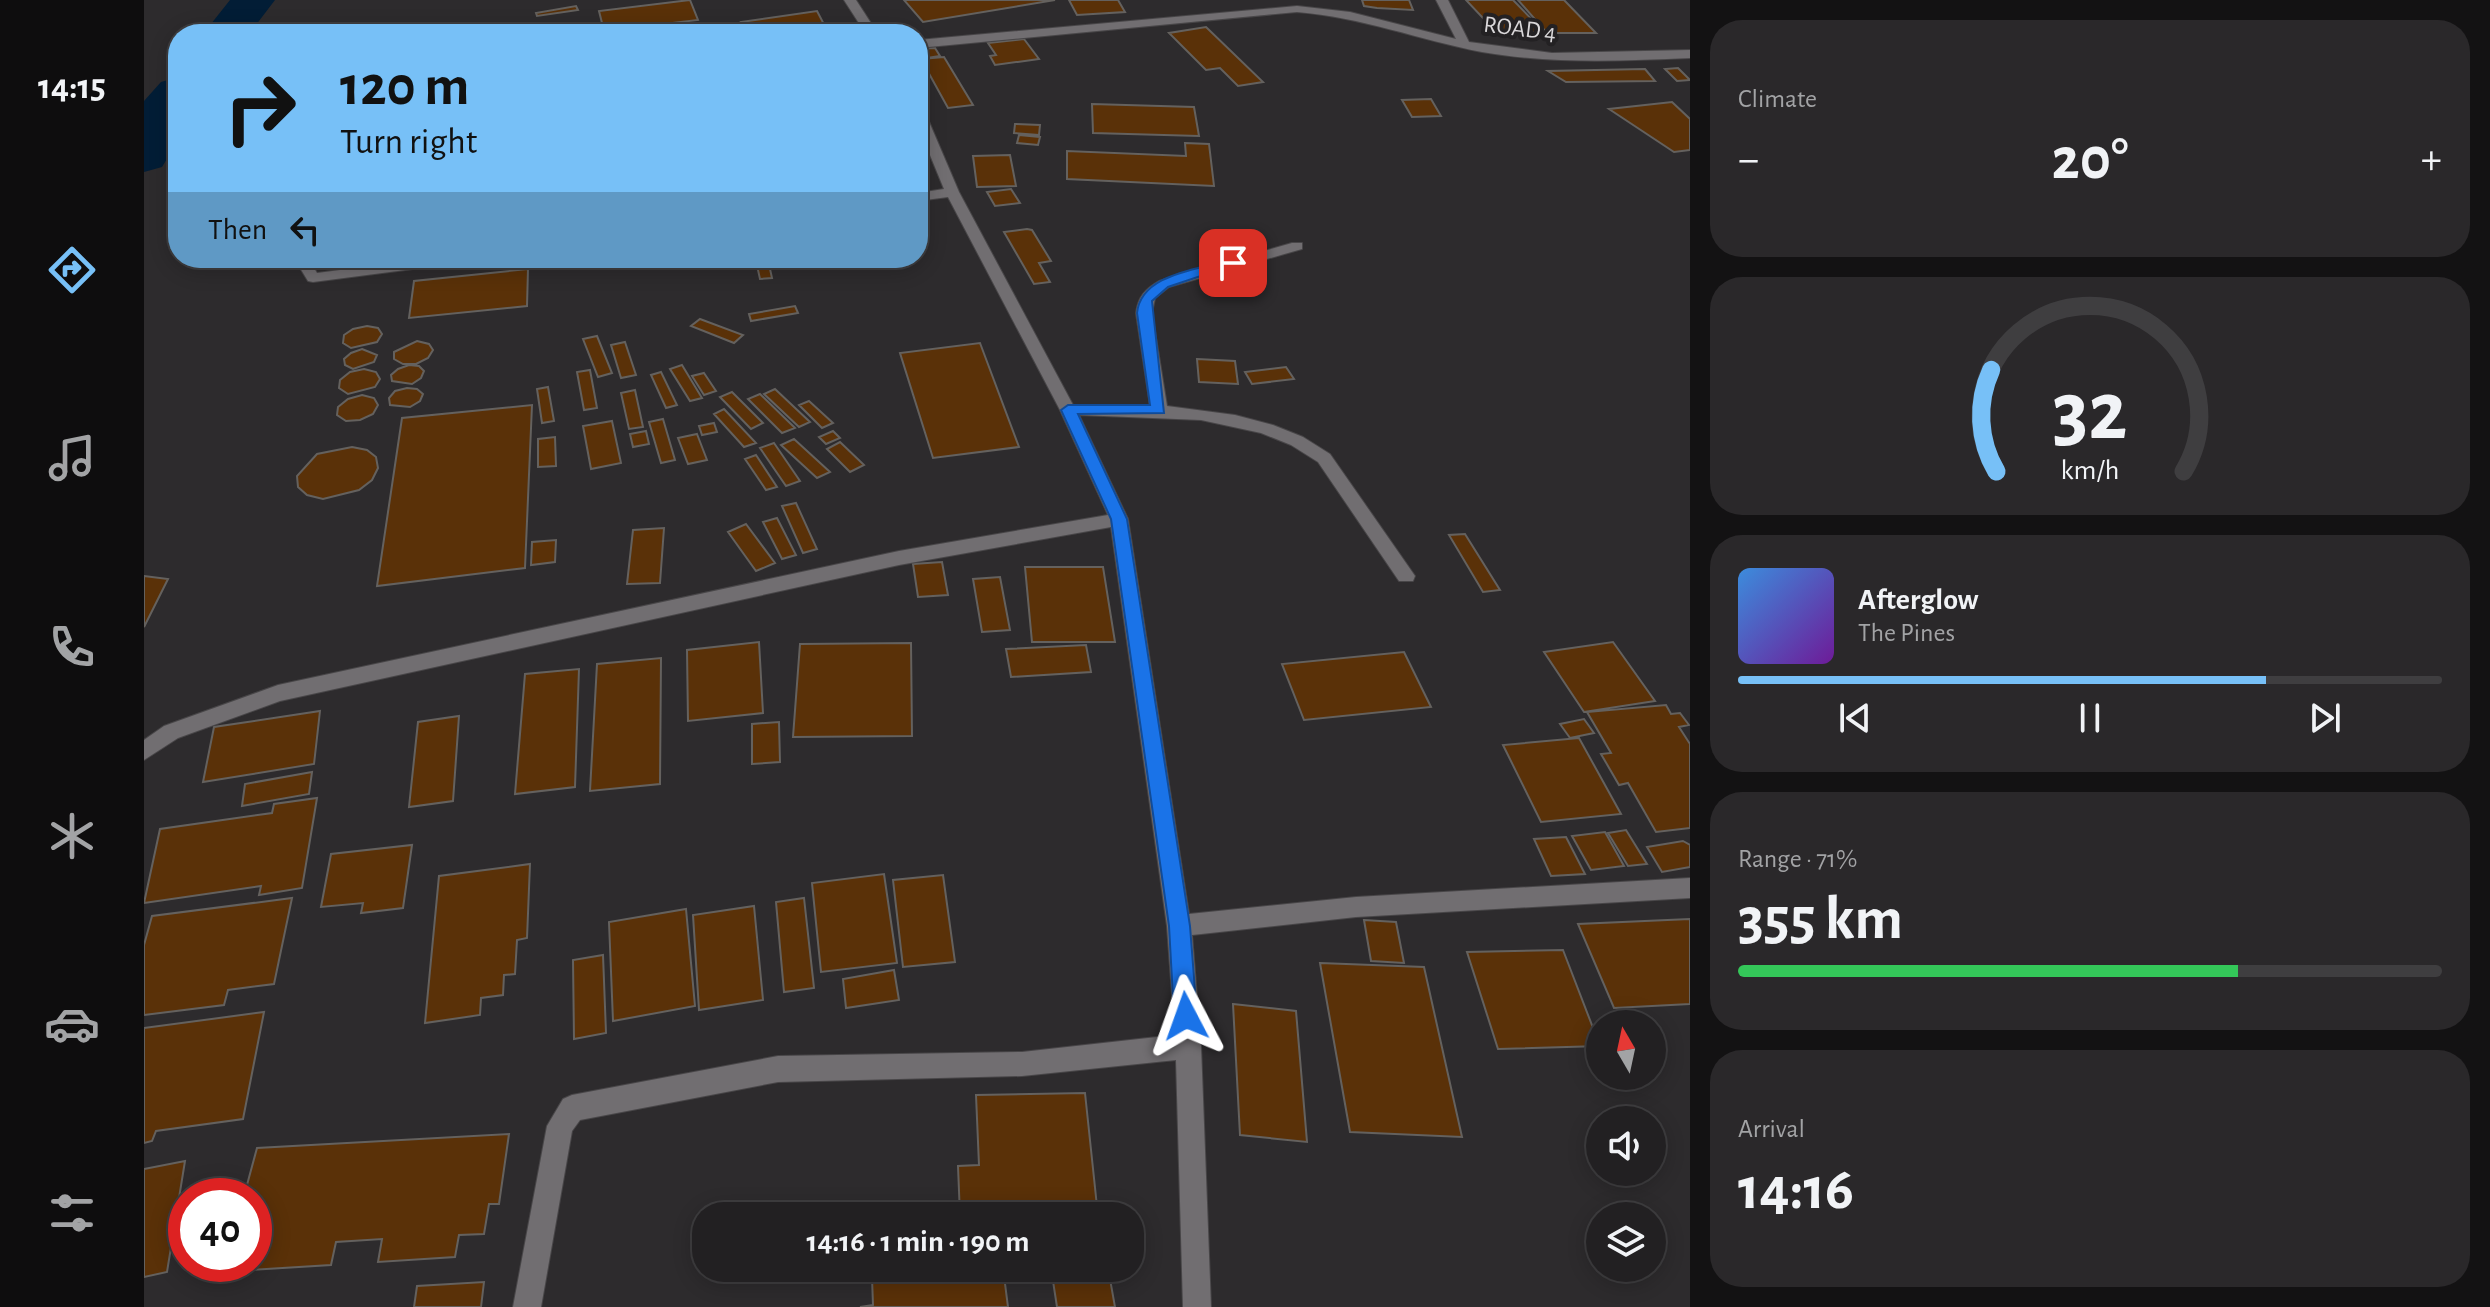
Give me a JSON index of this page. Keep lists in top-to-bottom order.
{
  "streets": {
    "street": ["ROAD 4"]
  },
  "north": "top",
  "page": {
    "tabs": "14:15",
    "tile": [
      "Climate",
      ["Range · 71%", "355 km"],
      ["Arrival", "14:16"]
    ],
    "turn": ["120 m", "Turn right"],
    "heat": ["−", "20°", "+"],
    "then": "Then",
    "song": ["Afterglow", "The Pines"],
    "limit": "40",
    "trip": "14:16 · 1 min · 190 m",
    "gauge": ["32", "km/h"]
  }
}
